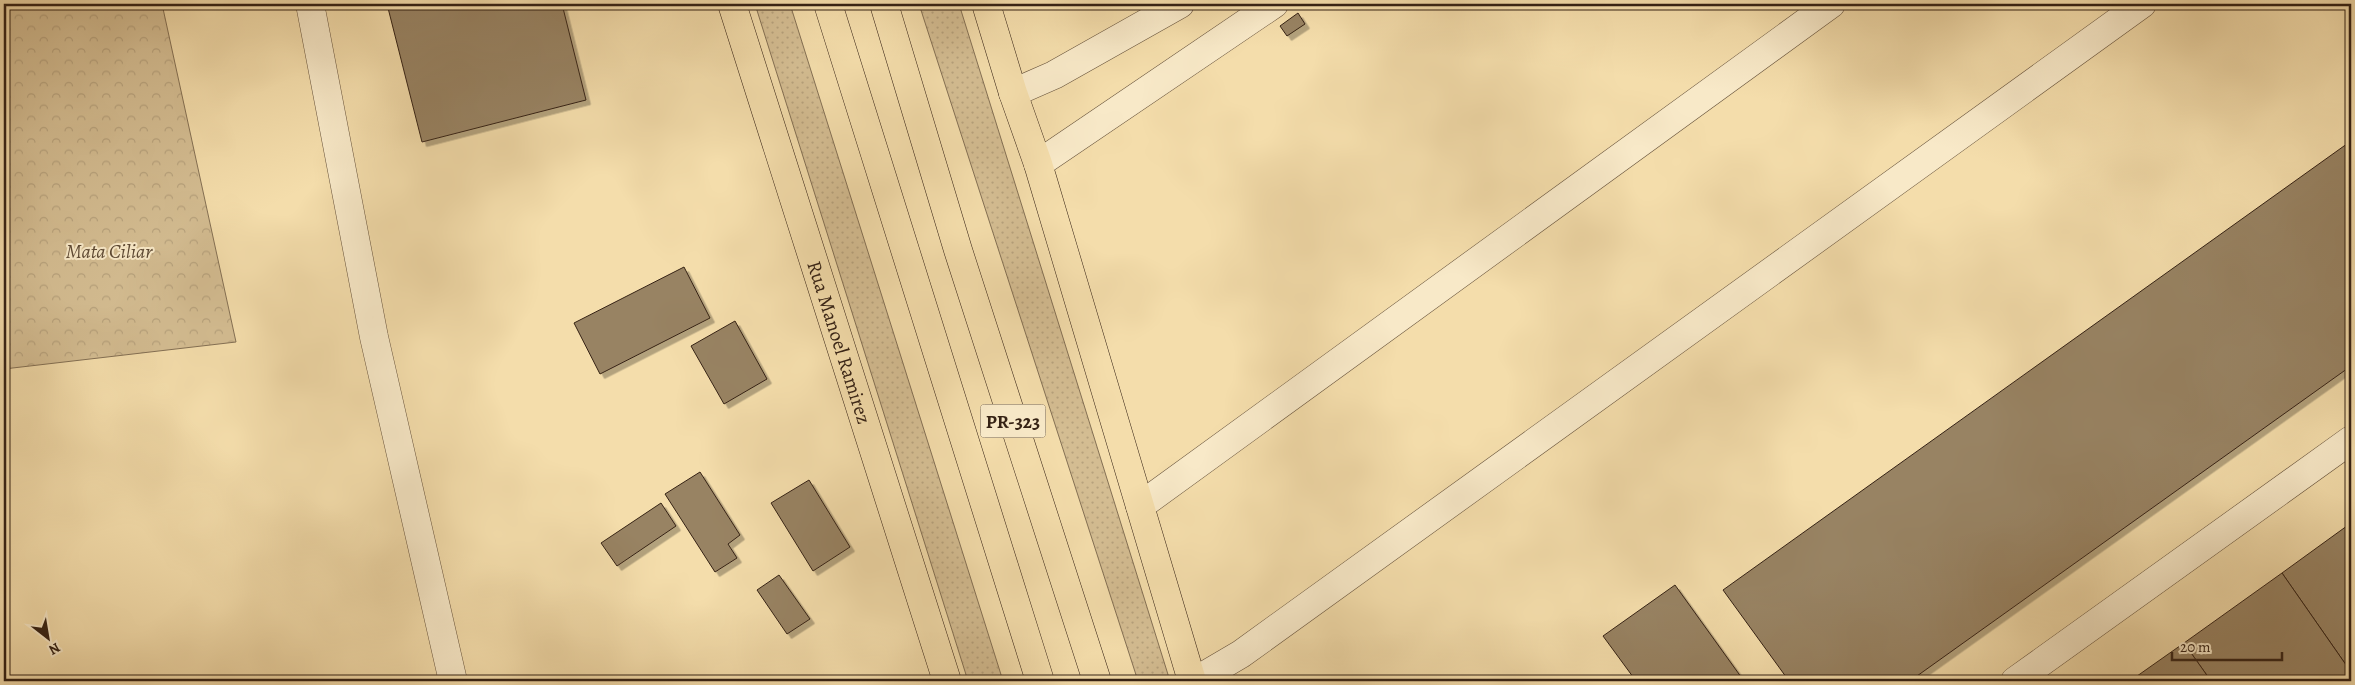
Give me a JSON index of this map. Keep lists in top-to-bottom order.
{
  "streets": {
    "main road": ["Rua Manoel Ramirez", "PR-323"]
  },
  "parks": ["Mata Ciliar"],
  "scale_bar": "20 m",
  "north": "bottom right"
}
